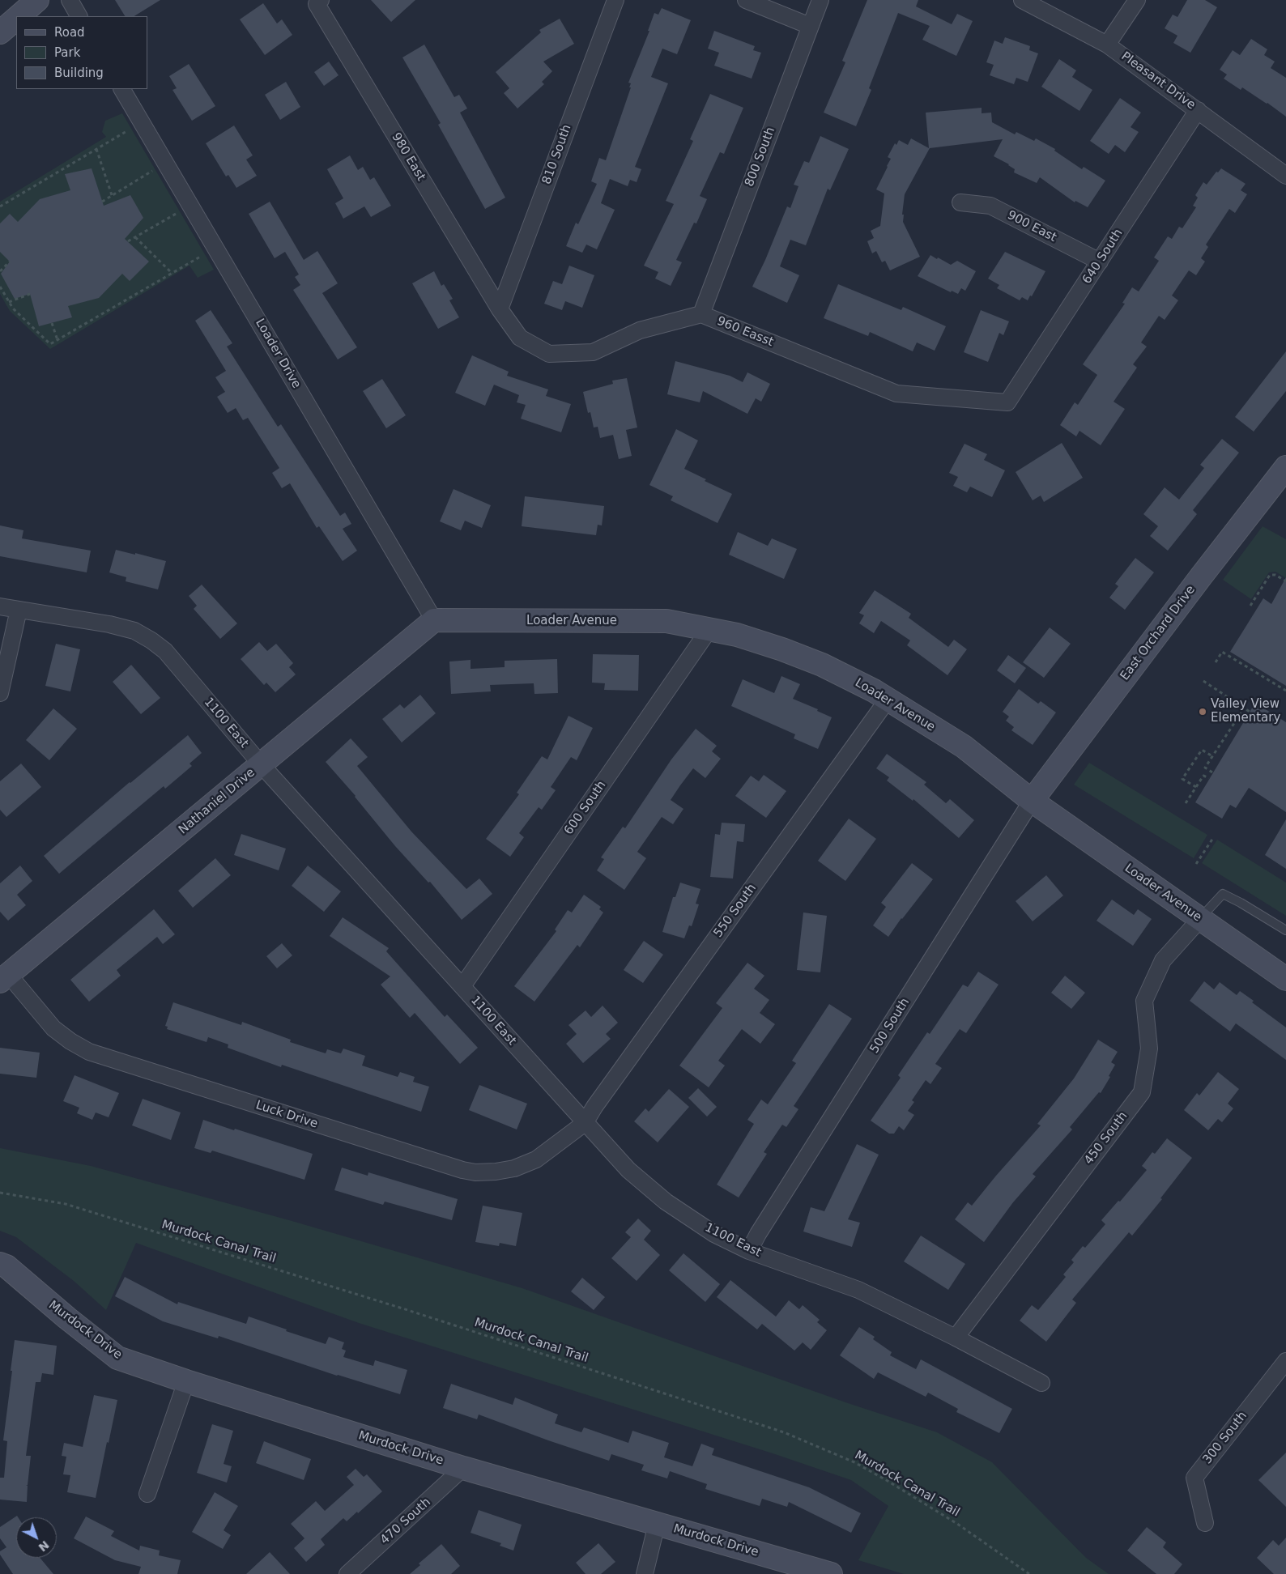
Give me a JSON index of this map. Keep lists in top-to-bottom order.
{
  "streets": {
    "street": [
      "Pleasant Drive",
      "810 South",
      "980 East",
      "800 South",
      "900 East",
      "640 South",
      "960 Easst",
      "Loader Drive",
      "Loader Avenue",
      "East Orchard Drive",
      "1100 East",
      "Nathaniel Drive",
      "600 South",
      "550 South",
      "500 South",
      "Luck Drive",
      "450 South",
      "Murdock Drive",
      "300 South",
      "470 South"
    ],
    "path": ["Murdock Canal Trail"]
  },
  "crossings": [
    ["Pleasant Drive", "640 South"],
    ["810 South", "980 East"],
    ["810 South", "960 Easst"],
    ["980 East", "960 Easst"],
    ["800 South", "960 Easst"],
    ["900 East", "640 South"],
    ["640 South", "960 Easst"],
    ["Loader Drive", "Loader Avenue"],
    ["Loader Drive", "Nathaniel Drive"],
    ["Loader Avenue", "East Orchard Drive"],
    ["Loader Avenue", "Nathaniel Drive"],
    ["Loader Avenue", "600 South"],
    ["Loader Avenue", "550 South"],
    ["Loader Avenue", "500 South"],
    ["Loader Avenue", "450 South"],
    ["East Orchard Drive", "500 South"],
    ["1100 East", "Nathaniel Drive"],
    ["1100 East", "600 South"],
    ["1100 East", "550 South"],
    ["1100 East", "500 South"],
    ["1100 East", "Luck Drive"],
    ["1100 East", "450 South"],
    ["Nathaniel Drive", "Luck Drive"],
    ["550 South", "Luck Drive"],
    ["Murdock Drive", "470 South"]
  ],
  "places": ["Valley View Elementary"],
  "legend": ["Road", "Park", "Building"],
  "north": "bottom right"
}
